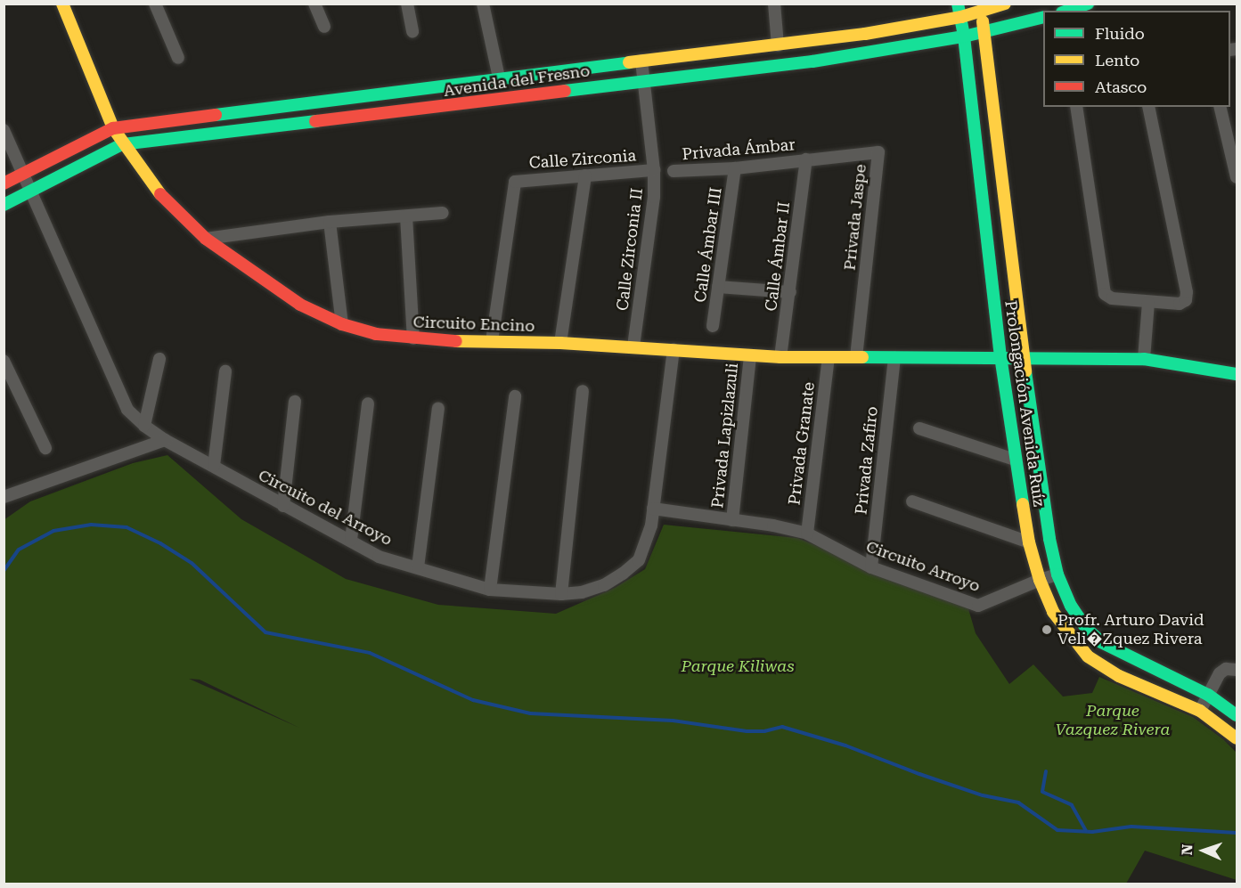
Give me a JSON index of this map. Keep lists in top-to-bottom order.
{
  "streets": {
    "street": [
      "Avenida del Fresno",
      "Privada Ámbar",
      "Calle Zirconia",
      "Privada Jaspe",
      "Calle Ámbar III",
      "Calle Zirconia II",
      "Calle Ámbar II",
      "Circuito Encino",
      "Prolongación Avenida Ruíz",
      "Privada Lapizlazuli",
      "Privada Granate",
      "Privada Zafiro",
      "Circuito del Arroyo",
      "Circuito Arroyo"
    ]
  },
  "crossings": [
    ["Avenida del Fresno", "Calle Zirconia II"],
    ["Avenida del Fresno", "Circuito Encino"],
    ["Avenida del Fresno", "Prolongación Avenida Ruíz"],
    ["Avenida del Fresno", "Circuito del Arroyo"],
    ["Privada Ámbar", "Privada Jaspe"],
    ["Privada Ámbar", "Calle Ámbar III"],
    ["Privada Ámbar", "Calle Ámbar II"],
    ["Calle Zirconia", "Calle Zirconia II"],
    ["Calle Zirconia", "Circuito Encino"],
    ["Privada Jaspe", "Calle Ámbar II"],
    ["Privada Jaspe", "Circuito Encino"],
    ["Calle Zirconia II", "Circuito Encino"],
    ["Calle Ámbar II", "Circuito Encino"],
    ["Circuito Encino", "Prolongación Avenida Ruíz"],
    ["Circuito Encino", "Privada Lapizlazuli"],
    ["Circuito Encino", "Privada Granate"],
    ["Circuito Encino", "Privada Zafiro"],
    ["Circuito Encino", "Circuito del Arroyo"],
    ["Prolongación Avenida Ruíz", "Circuito Arroyo"],
    ["Privada Lapizlazuli", "Circuito Arroyo"],
    ["Privada Granate", "Circuito Arroyo"],
    ["Privada Zafiro", "Circuito Arroyo"],
    ["Circuito del Arroyo", "Circuito Arroyo"]
  ],
  "parks": ["Parque Kiliwas", "Parque Vazquez Rivera"],
  "places": ["Profr. Arturo David Veli�Zquez Rivera"],
  "legend": ["Fluido", "Lento", "Atasco"],
  "north": "left"
}
